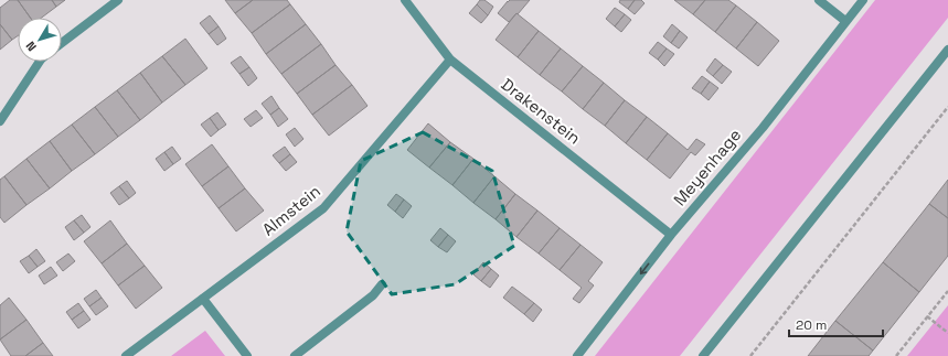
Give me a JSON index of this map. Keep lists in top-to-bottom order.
{
  "streets": {
    "street": ["Drakenstein", "Meyenhage", "Almstein"]
  },
  "crossings": [
    ["Drakenstein", "Meyenhage"],
    ["Drakenstein", "Almstein"]
  ],
  "scale_bar": "20 m",
  "north": "bottom left"
}
